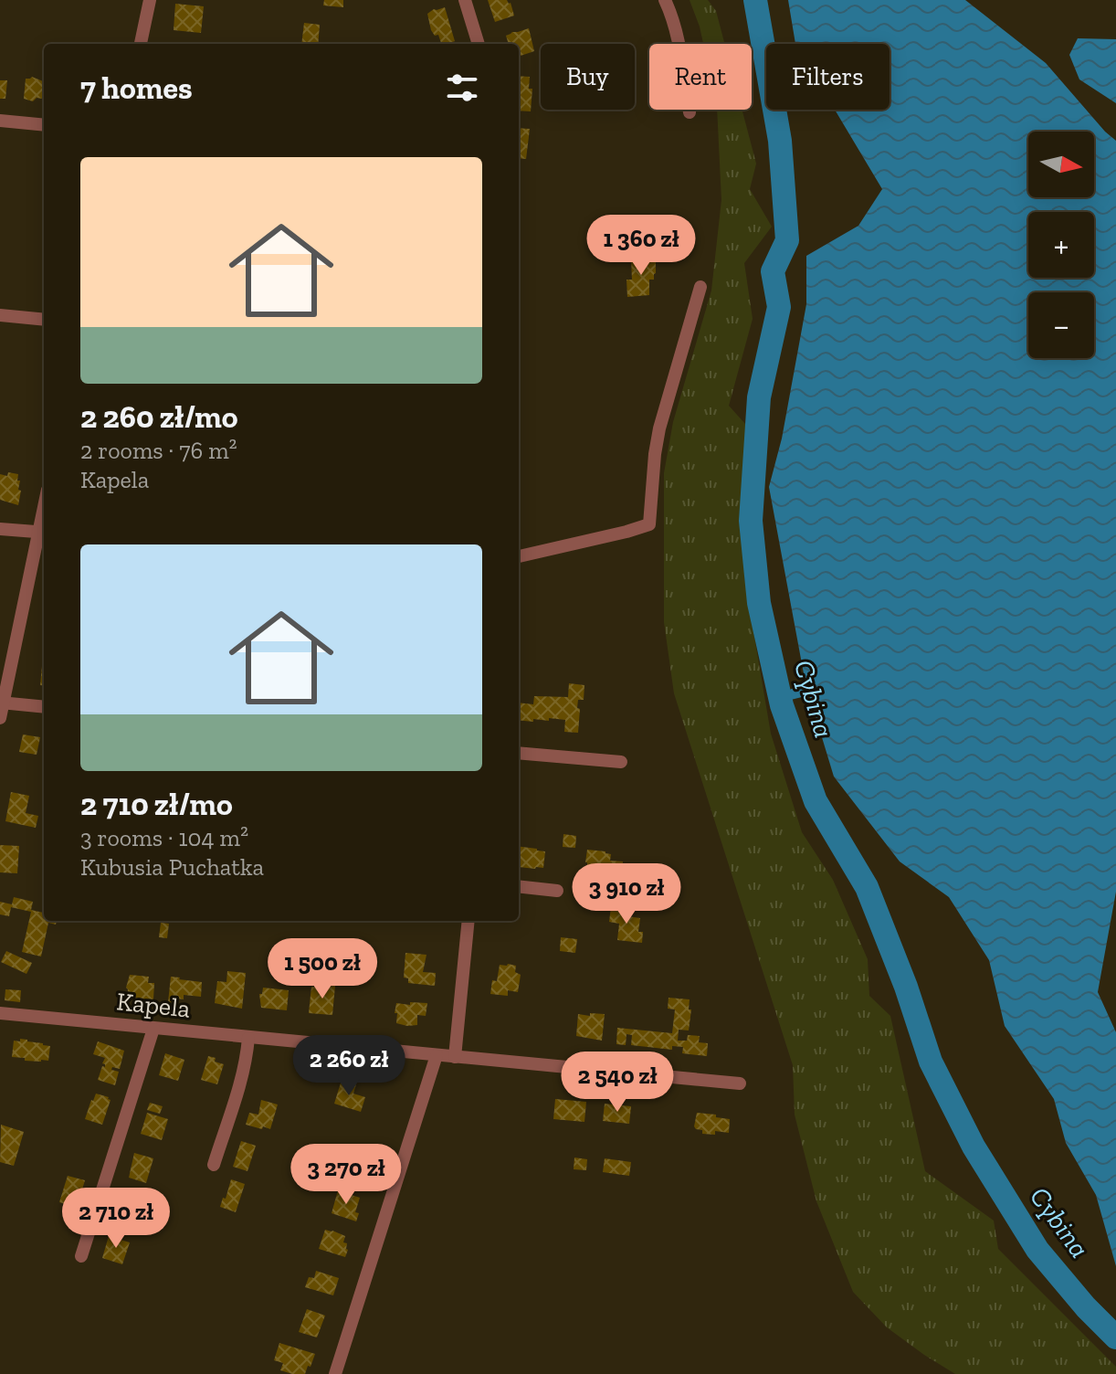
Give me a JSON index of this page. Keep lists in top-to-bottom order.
{
  "streets": {
    "street": ["Kapela"]
  },
  "water": ["Cybina"],
  "north": "right",
  "page": {
    "chip": ["Buy", "Rent", "Filters"],
    "heading": "7 homes",
    "map_buttons": ["+", "−"],
    "list": [
      {
        "name": "2 260 zł/mo",
        "note": "2 rooms · 76 m² · Kapela"
      },
      {
        "name": "2 710 zł/mo",
        "note": "3 rooms · 104 m² · Kubusia Puchatka"
      }
    ],
    "price": [
      "1 360 zł",
      "3 910 zł",
      "1 500 zł",
      "2 260 zł",
      "2 540 zł",
      "3 270 zł",
      "2 710 zł"
    ]
  }
}
